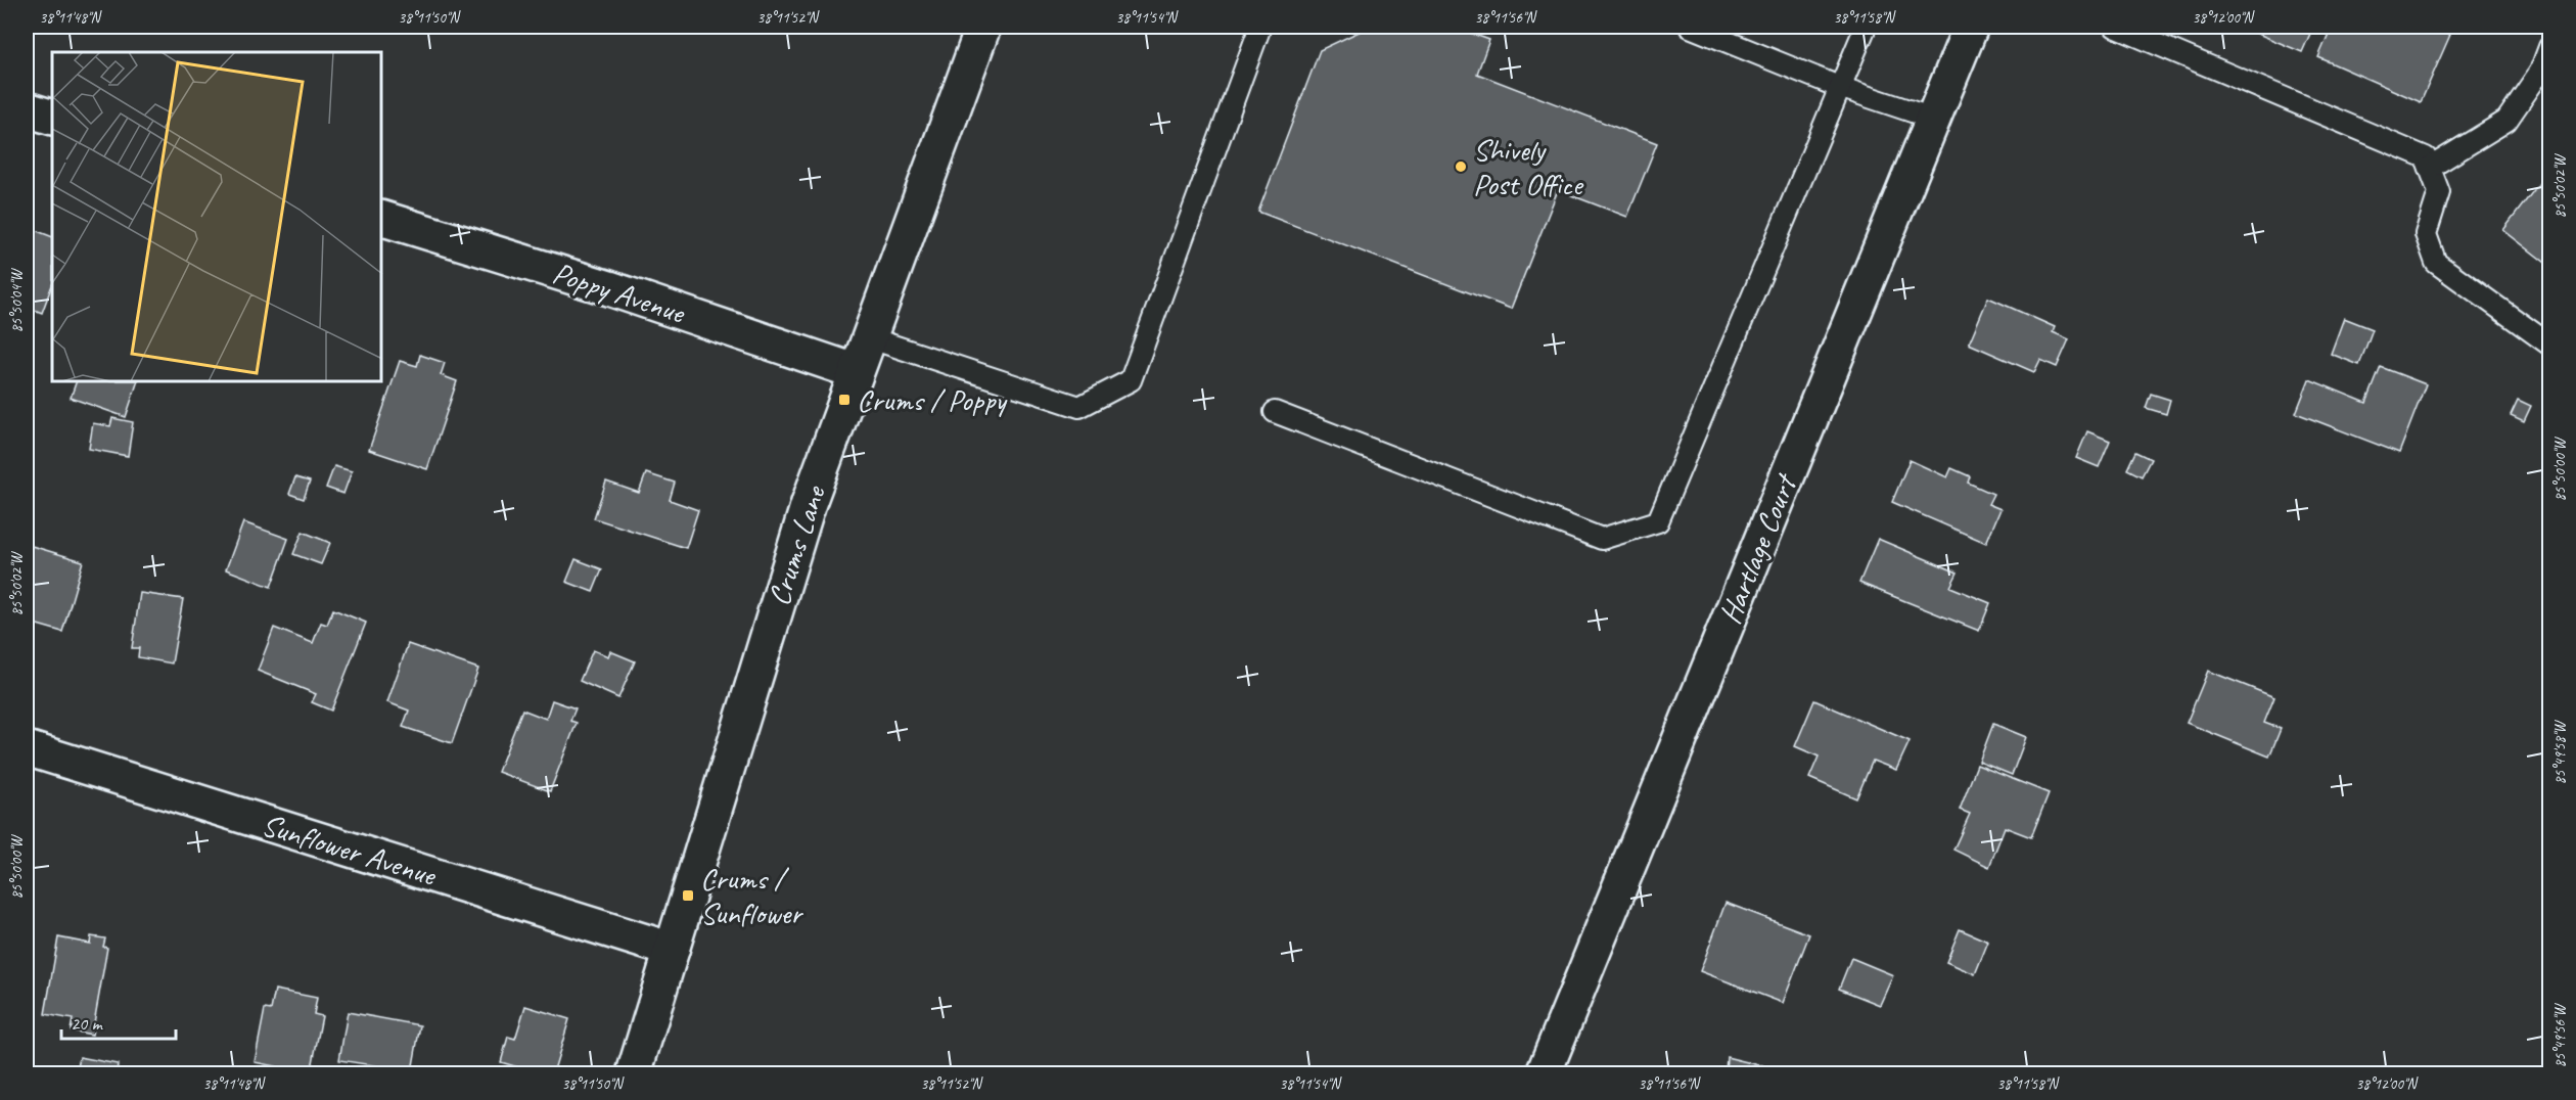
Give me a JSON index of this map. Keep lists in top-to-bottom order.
{
  "streets": {
    "street": [
      "Poppy Avenue",
      "Crums Lane",
      "Hartlage Court",
      "Sunflower Avenue"
    ]
  },
  "crossings": [
    ["Poppy Avenue", "Crums Lane"],
    ["Crums Lane", "Sunflower Avenue"]
  ],
  "places": {
    "other": ["Shively Post Office"],
    "transit": ["Crums / Poppy", "Crums / Sunflower"]
  },
  "scale_bar": "20 m",
  "coordinates": [
    "38°11'48\"N",
    "38°11'50\"N",
    "38°11'52\"N",
    "38°11'54\"N",
    "38°11'56\"N",
    "38°11'58\"N",
    "38°12'00\"N",
    "85°50'02\"W",
    "85°50'04\"W",
    "85°50'00\"W",
    "85°49'58\"W",
    "85°49'56\"W"
  ]
}
